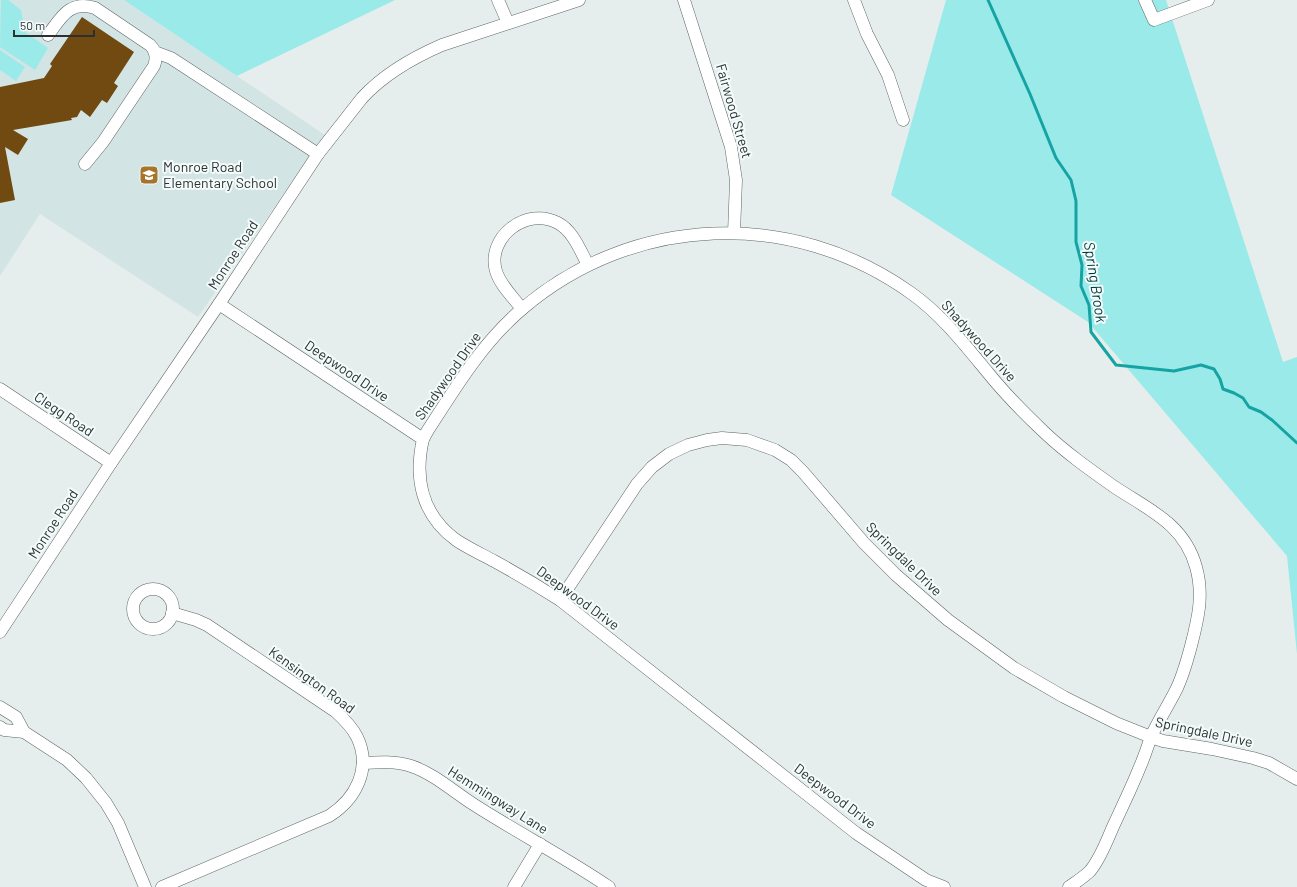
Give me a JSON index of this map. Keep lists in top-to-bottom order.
{
  "streets": {
    "street": [
      "Fairwood Street",
      "Monroe Road",
      "Shadywood Drive",
      "Deepwood Drive",
      "Clegg Road",
      "Springdale Drive",
      "Kensington Road",
      "Hemmingway Lane"
    ]
  },
  "crossings": [
    ["Fairwood Street", "Shadywood Drive"],
    ["Monroe Road", "Deepwood Drive"],
    ["Monroe Road", "Clegg Road"],
    ["Shadywood Drive", "Deepwood Drive"],
    ["Shadywood Drive", "Springdale Drive"],
    ["Deepwood Drive", "Springdale Drive"],
    ["Kensington Road", "Hemmingway Lane"]
  ],
  "water": ["Spring Brook"],
  "places": {
    "school or university": ["Monroe Road Elementary School"]
  },
  "scale_bar": "50 m"
}
